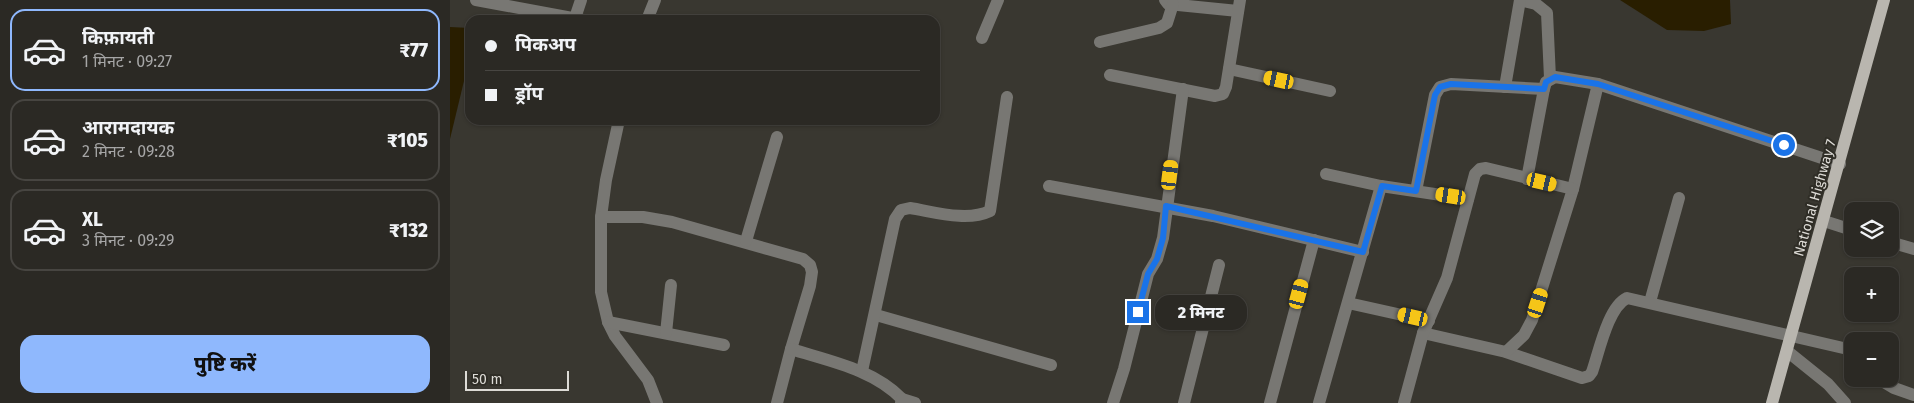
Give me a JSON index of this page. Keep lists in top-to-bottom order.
{
  "streets": {
    "main road": ["National Highway 7"]
  },
  "scale_bar": "50 m",
  "page": {
    "list": [
      {
        "name": "किफ़ायती",
        "note": "1 मिनट · 09:27",
        "value": "₹77"
      },
      {
        "name": "आरामदायक",
        "note": "2 मिनट · 09:28",
        "value": "₹105"
      },
      {
        "name": "XL",
        "note": "3 मिनट · 09:29",
        "value": "₹132"
      }
    ],
    "banner": ["पिकअप", "ड्रॉप"],
    "map_buttons": ["+", "−"],
    "bubble": "2 मिनट",
    "buttons": "पुष्टि करें",
    "scale": "50 m"
  }
}
